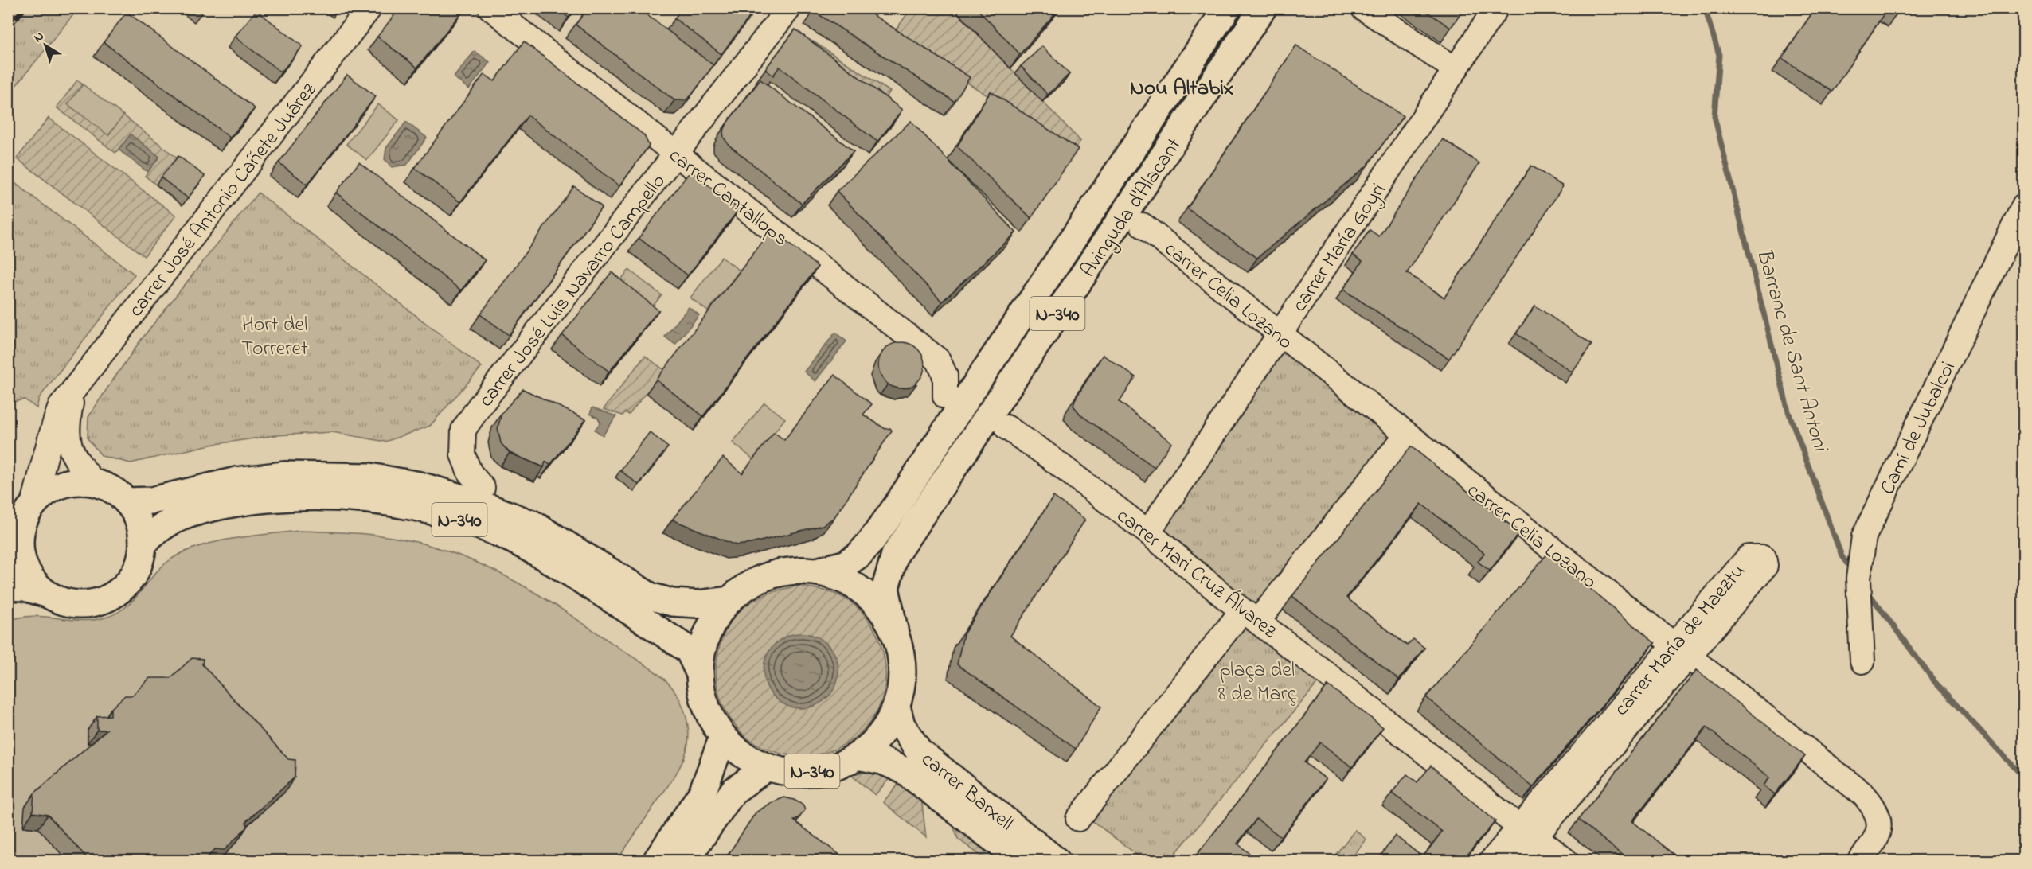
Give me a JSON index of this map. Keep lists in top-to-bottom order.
{
  "streets": {
    "main road": ["Avinguda d'Alacant", "N-340", "carrer Barxell"],
    "street": [
      "carrer Cantallops",
      "carrer José Antonio Cañete Juárez",
      "carrer María Goyri",
      "carrer José Luis Navarro Campello",
      "carrer Celia Lozano",
      "Camí de Jubalcoi",
      "carrer Mari Cruz Álvarez",
      "carrer María de Maeztu"
    ]
  },
  "crossings": [
    ["carrer Cantallops", "carrer José Luis Navarro Campello"],
    ["carrer José Antonio Cañete Juárez", "N-340"],
    ["Avinguda d'Alacant", "N-340"],
    ["carrer María Goyri", "carrer Celia Lozano"],
    ["carrer María Goyri", "carrer Mari Cruz Álvarez"],
    ["carrer Celia Lozano", "carrer María de Maeztu"],
    ["N-340", "carrer Barxell"],
    ["carrer Mari Cruz Álvarez", "carrer María de Maeztu"]
  ],
  "districts": ["Nou Altabix"],
  "water": ["Barranc de Sant Antoni"],
  "parks": ["Hort del Torreret", "plaça del 8 de Març"],
  "north": "top left"
}
